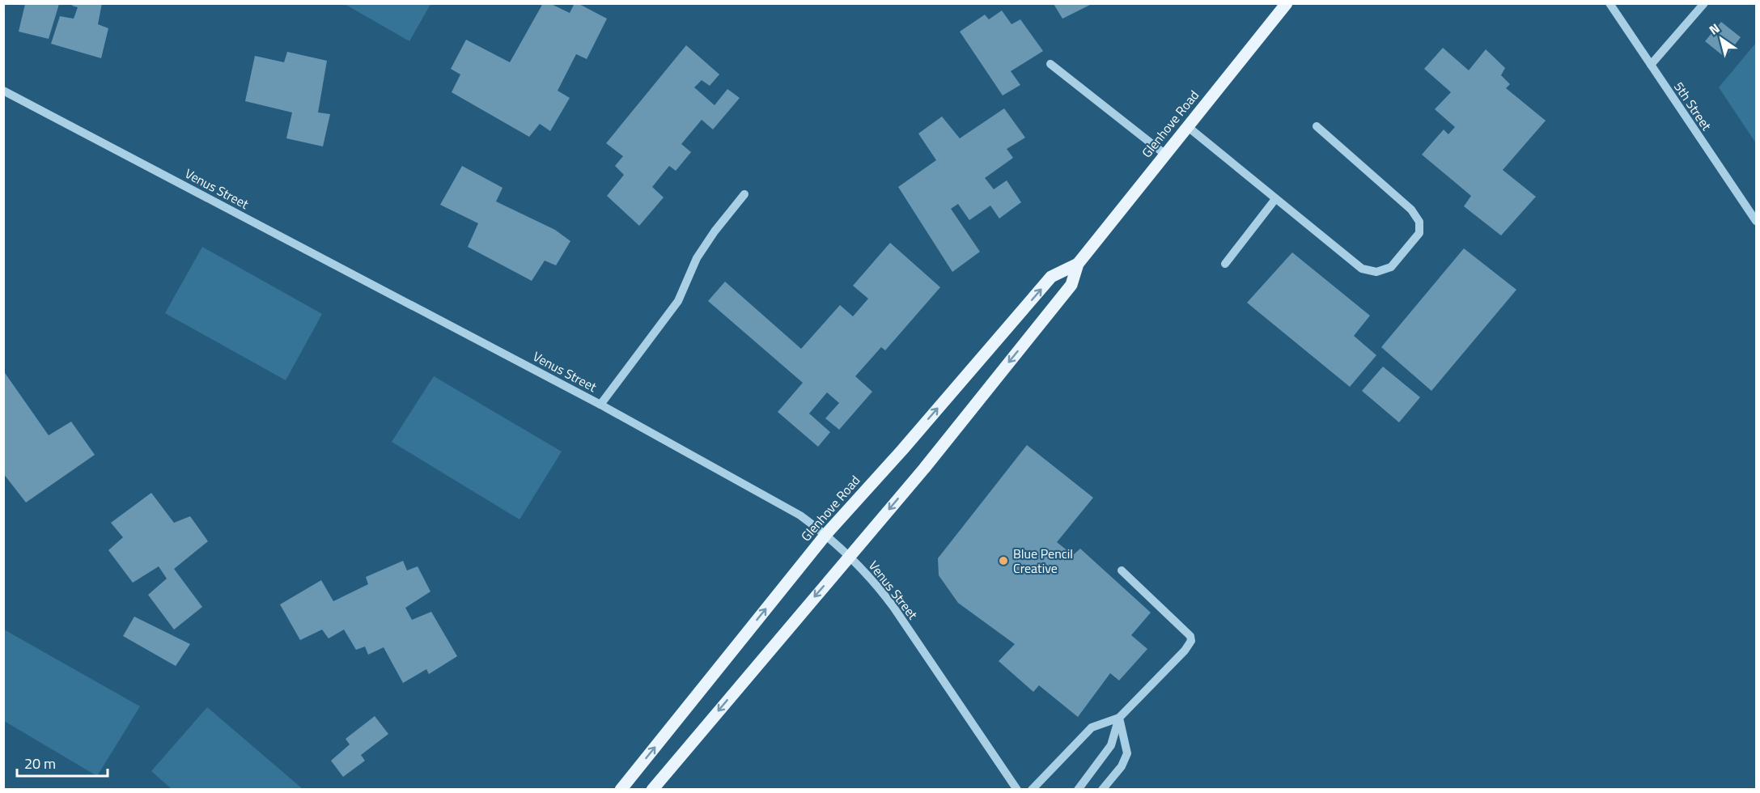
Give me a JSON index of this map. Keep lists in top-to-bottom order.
{
  "streets": {
    "main road": ["Glenhove Road"],
    "street": ["5th Street", "Venus Street"]
  },
  "crossings": [
    ["Glenhove Road", "Venus Street"]
  ],
  "places": ["Blue Pencil Creative"],
  "scale_bar": "20 m",
  "north": "top left"
}
